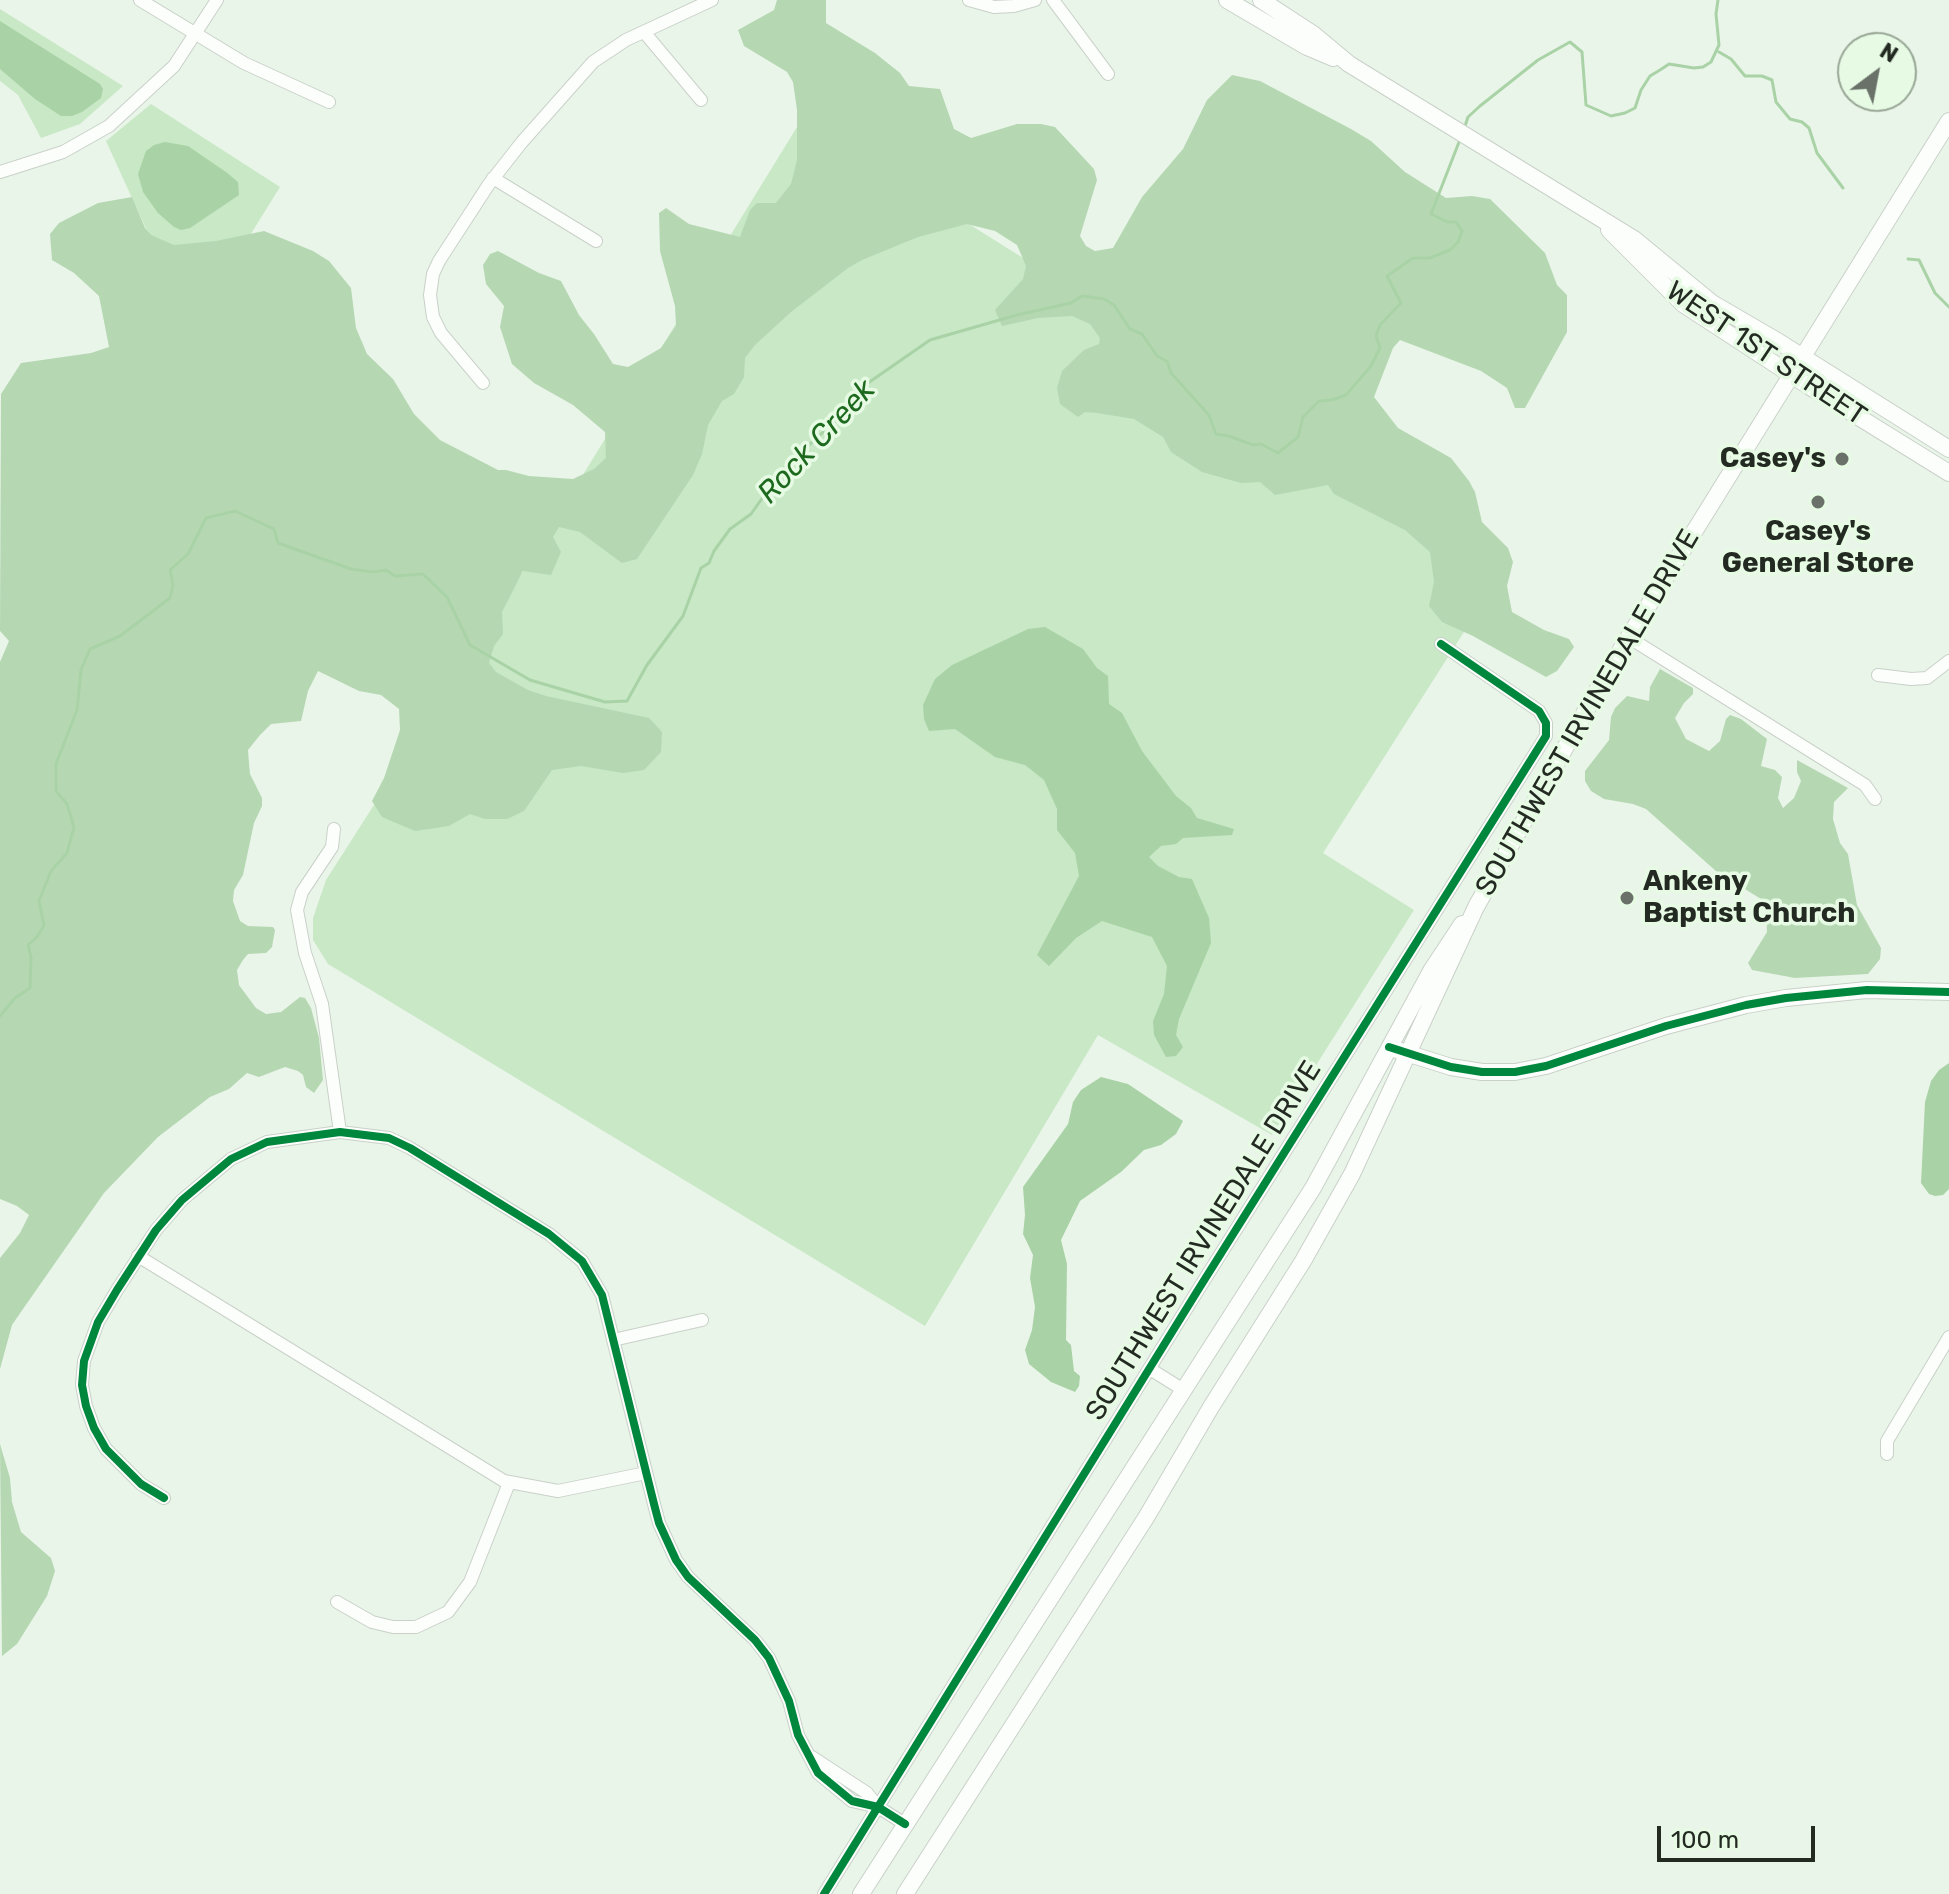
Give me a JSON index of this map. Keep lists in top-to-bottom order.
{
  "streets": {
    "main road": ["WEST 1ST STREET", "SOUTHWEST IRVINEDALE DRIVE"]
  },
  "crossings": [
    ["WEST 1ST STREET", "SOUTHWEST IRVINEDALE DRIVE"]
  ],
  "water": ["Rock Creek"],
  "places": ["Casey's", "Casey's General Store", "Ankeny Baptist Church"],
  "scale_bar": "100 m",
  "north": "top right"
}
